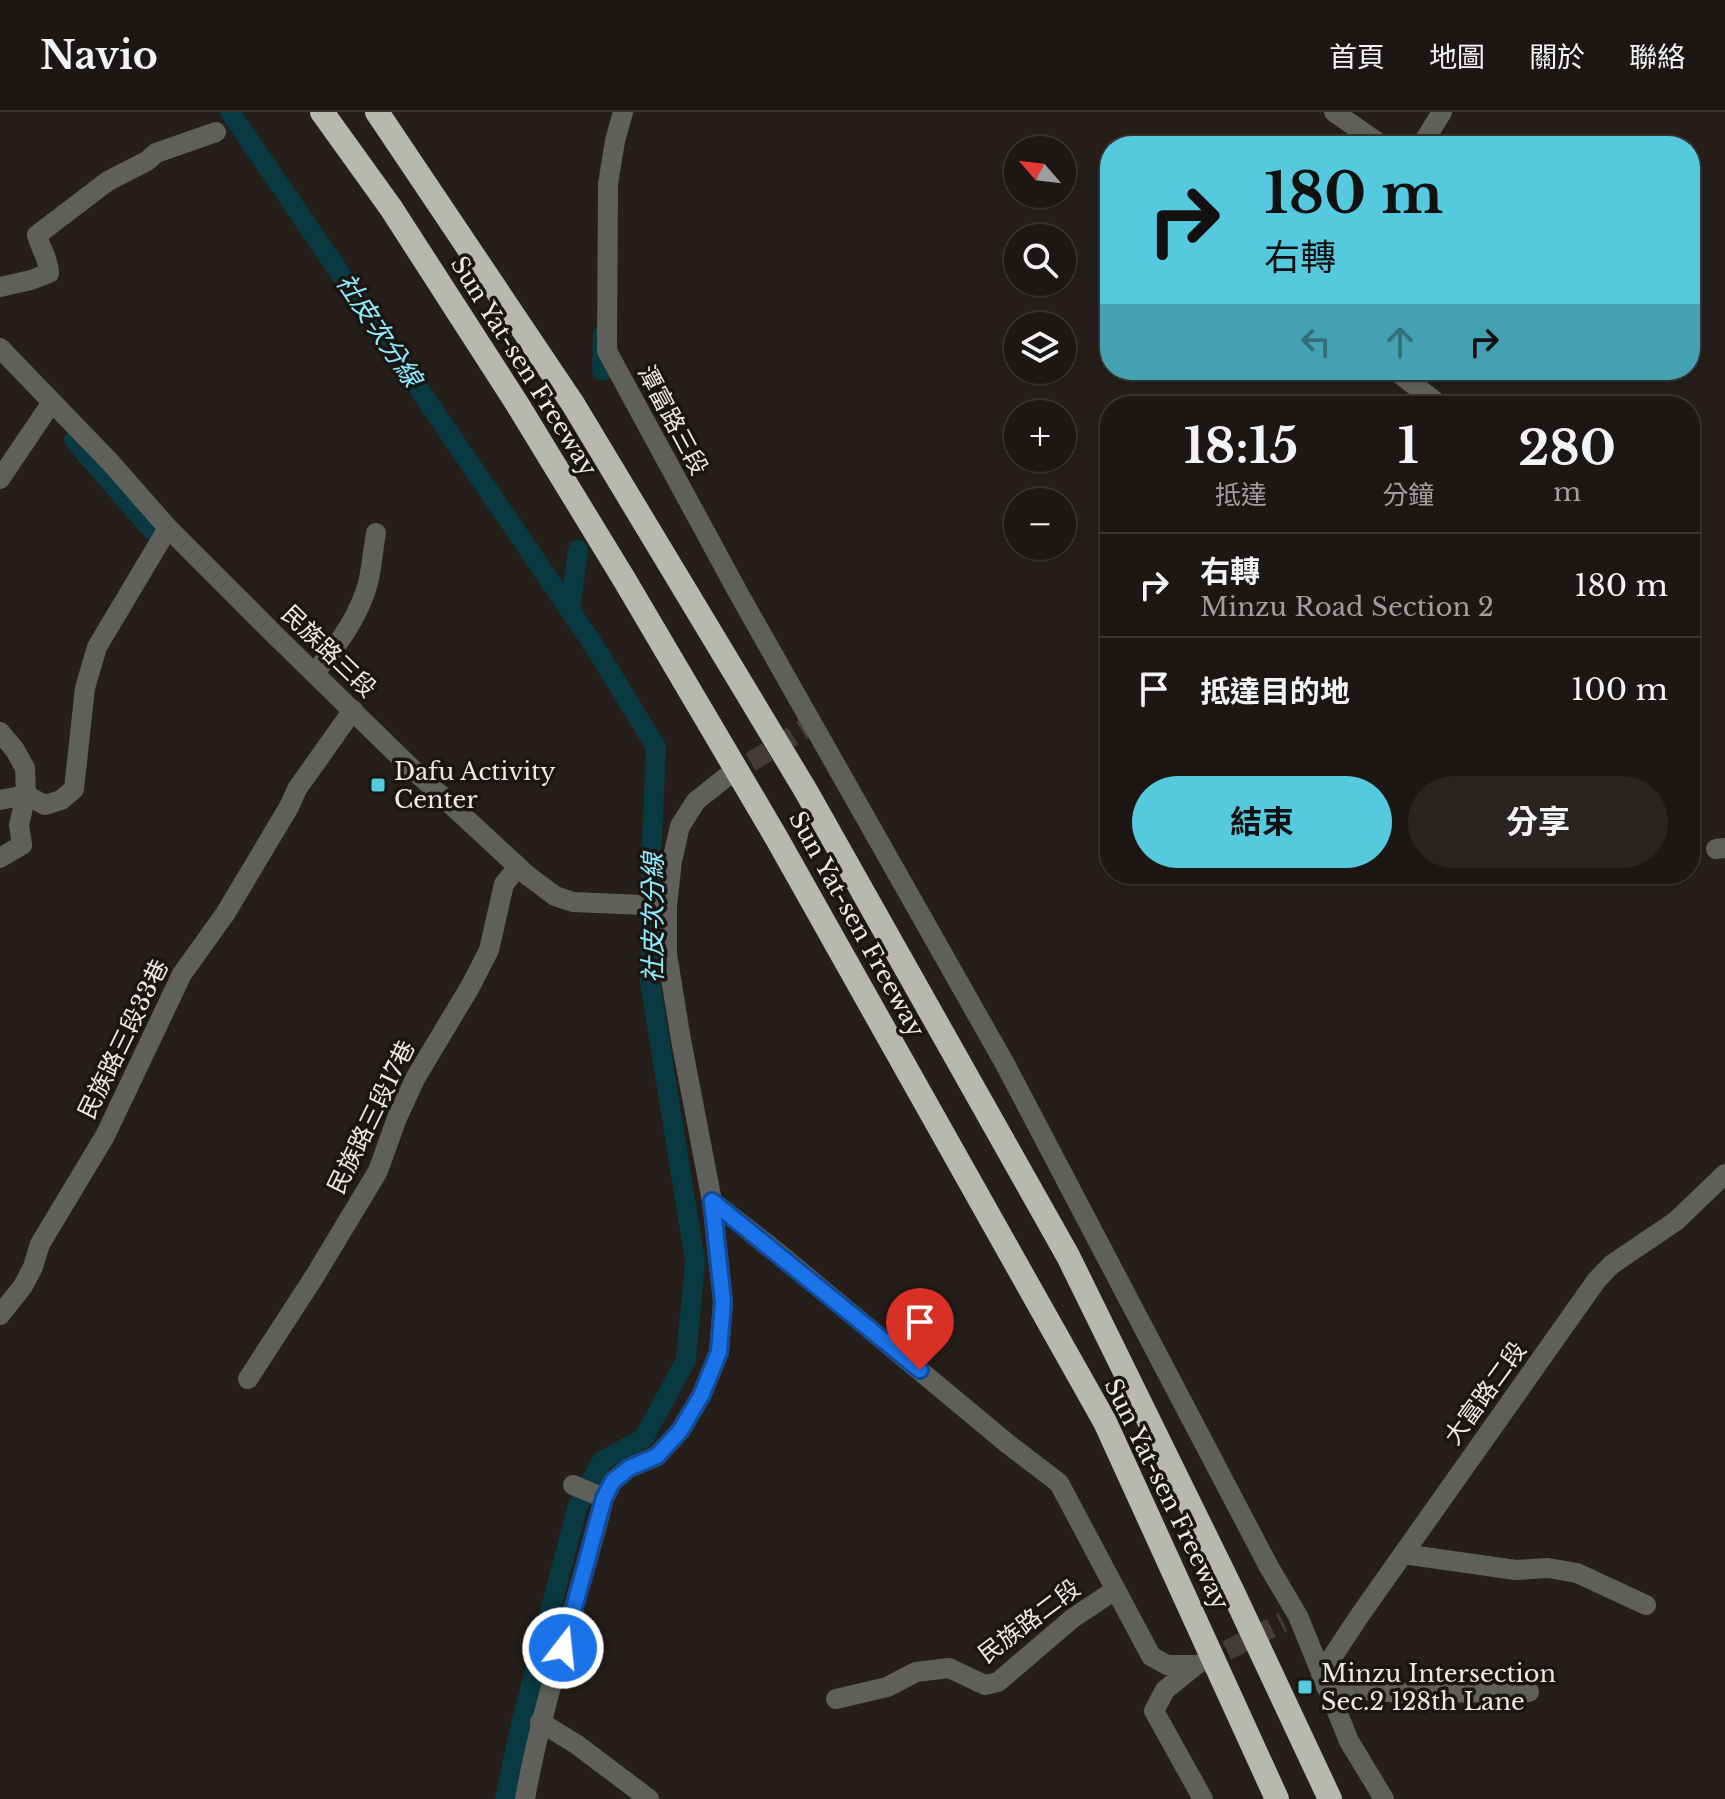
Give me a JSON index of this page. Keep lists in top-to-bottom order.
{
  "streets": {
    "highway": ["Sun Yat-sen Freeway"],
    "street": [
      "潭富路三段",
      "民族路三段",
      "民族路三段33巷",
      "民族路三段17巷",
      "大富路二段",
      "民族路二段"
    ]
  },
  "crossings": [
    ["潭富路三段", "大富路二段"],
    ["民族路三段", "民族路三段33巷"],
    ["民族路三段", "民族路三段17巷"]
  ],
  "water": ["社皮次分線"],
  "places": {
    "transit": ["Dafu Activity Center", "Minzu Intersection Sec.2 128th Lane"]
  },
  "north": "top left",
  "page": {
    "header": "Navio",
    "nav": [
      "首頁",
      "地圖",
      "關於",
      "聯絡"
    ],
    "map_buttons": ["+", "−"],
    "turn": ["180 m", "右轉"],
    "eta": [
      "18:15",
      "抵達",
      "1",
      "分鐘",
      "280",
      "m"
    ],
    "list": [
      {
        "name": "右轉",
        "note": "Minzu Road Section 2",
        "value": "180 m"
      },
      {
        "name": "抵達目的地",
        "value": "100 m"
      }
    ],
    "buttons": ["結束", "分享"]
  }
}
